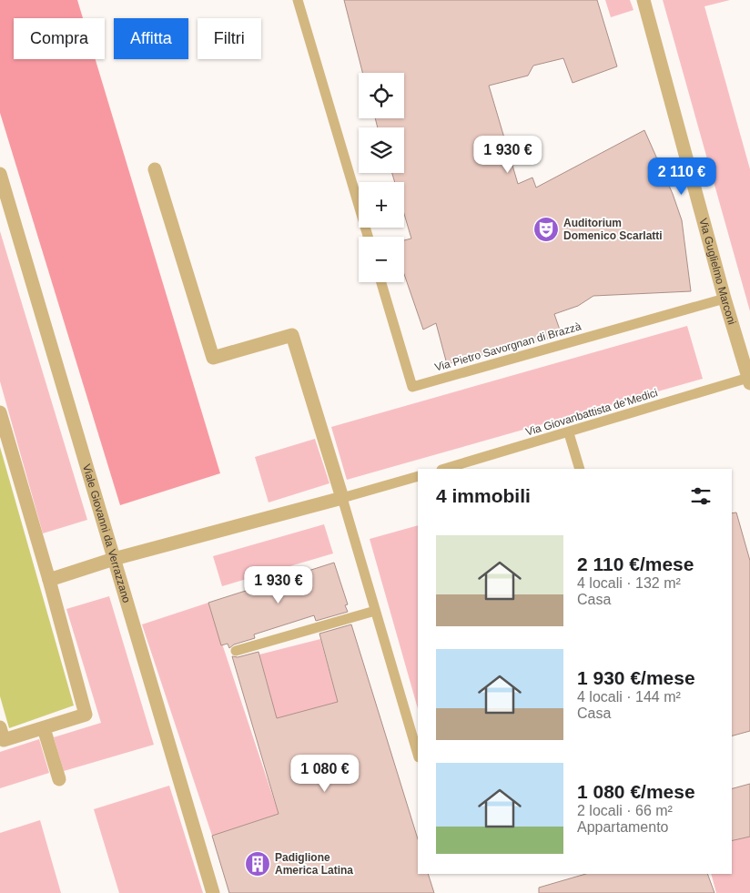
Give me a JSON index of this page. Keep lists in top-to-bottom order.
{
  "streets": {
    "street": ["Via Guglielmo Marconi", "Viale Giovanni da Verrazzano"],
    "lane": ["Via Pietro Savorgnan di Brazzà", "Via Giovanbattista de'Medici"]
  },
  "crossings": [
    ["Via Guglielmo Marconi", "Via Pietro Savorgnan di Brazzà"],
    ["Via Guglielmo Marconi", "Via Giovanbattista de'Medici"]
  ],
  "places": {
    "theatre": ["Auditorium Domenico Scarlatti"],
    "building": ["Padiglione America Latina"]
  },
  "page": {
    "chip": ["Compra", "Affitta", "Filtri"],
    "map_buttons": ["+", "−"],
    "price": [
      "1 930 €",
      "2 110 €",
      "1 930 €",
      "1 080 €"
    ],
    "heading": "4 immobili",
    "list": [
      {
        "name": "2 110 €/mese",
        "note": "4 locali · 132 m² · Casa"
      },
      {
        "name": "1 930 €/mese",
        "note": "4 locali · 144 m² · Casa"
      },
      {
        "name": "1 080 €/mese",
        "note": "2 locali · 66 m² · Appartamento"
      }
    ]
  }
}
